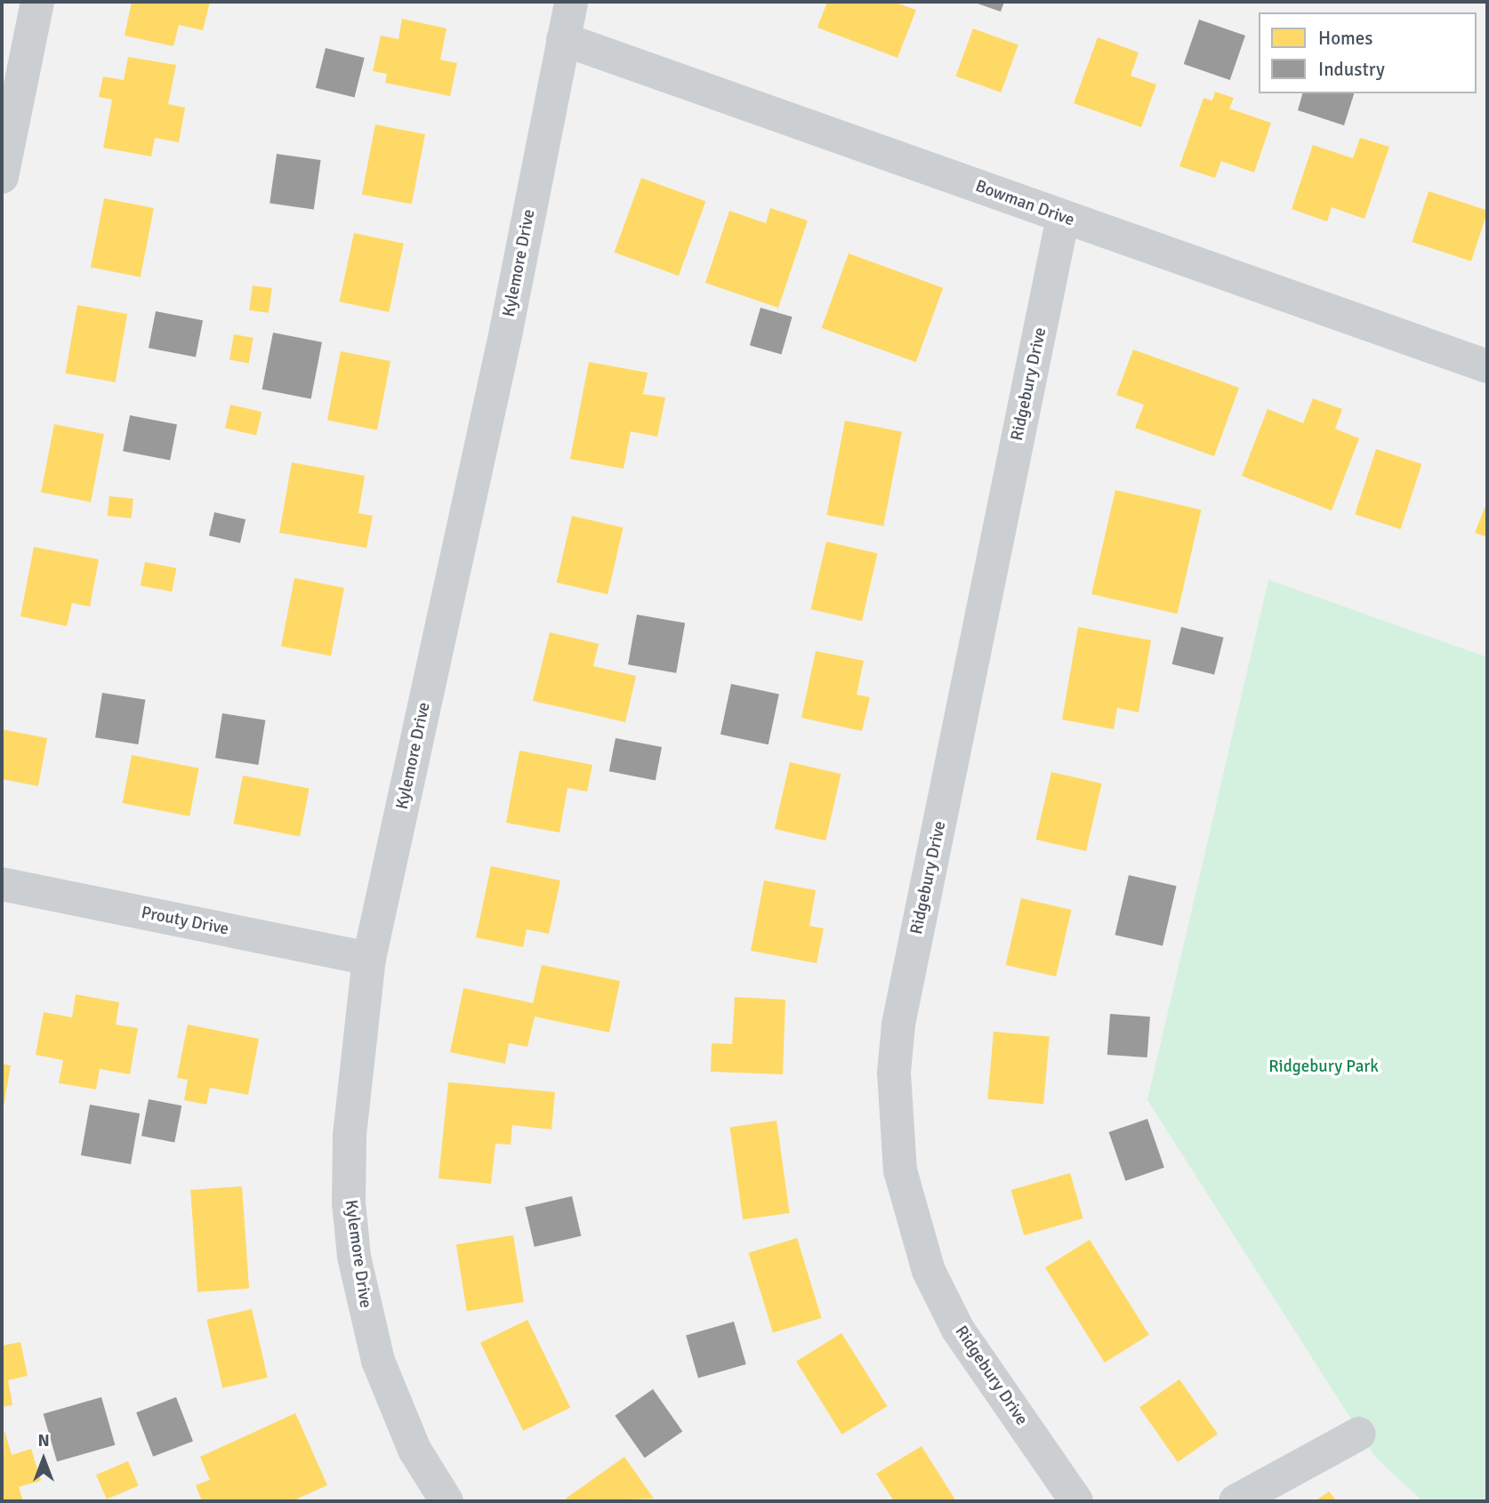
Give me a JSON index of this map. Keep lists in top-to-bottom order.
{
  "streets": {
    "street": [
      "Bowman Drive",
      "Kylemore Drive",
      "Ridgebury Drive",
      "Prouty Drive"
    ]
  },
  "crossings": [
    ["Bowman Drive", "Kylemore Drive"],
    ["Bowman Drive", "Ridgebury Drive"],
    ["Kylemore Drive", "Prouty Drive"]
  ],
  "parks": ["Ridgebury Park"],
  "legend": ["Homes", "Industry"],
  "north": "top"
}
